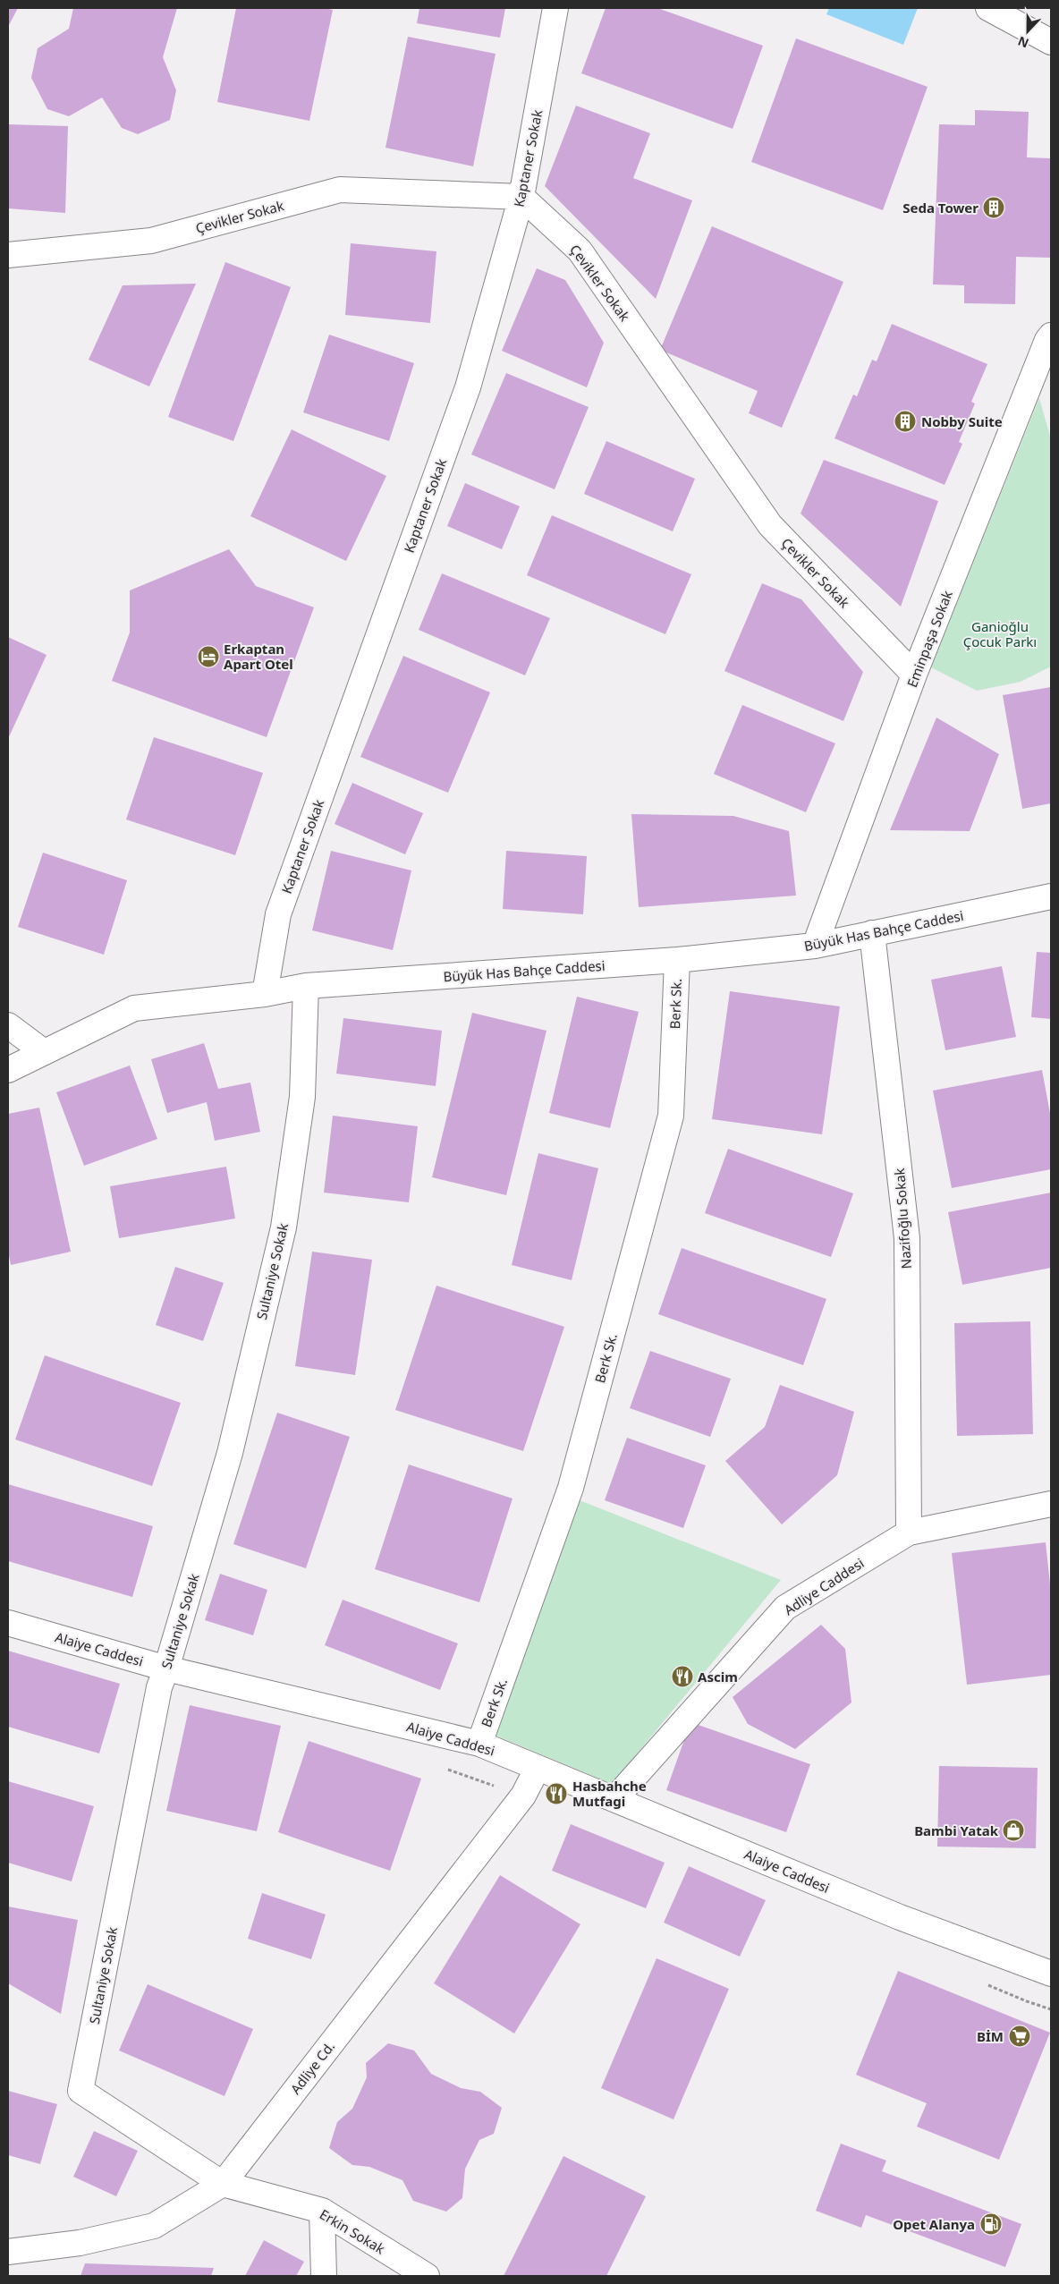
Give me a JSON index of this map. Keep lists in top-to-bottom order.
{
  "streets": {
    "street": [
      "Kaptaner Sokak",
      "Çevikler Sokak",
      "Eminpaşa Sokak",
      "Büyük Has Bahçe Caddesi",
      "Berk Sk.",
      "Nazifoğlu Sokak",
      "Sultaniye Sokak",
      "Adliye Caddesi",
      "Alaiye Caddesi",
      "Adliye Cd.",
      "Erkin Sokak"
    ]
  },
  "crossings": [
    ["Kaptaner Sokak", "Çevikler Sokak"],
    ["Kaptaner Sokak", "Büyük Has Bahçe Caddesi"],
    ["Çevikler Sokak", "Eminpaşa Sokak"],
    ["Eminpaşa Sokak", "Büyük Has Bahçe Caddesi"],
    ["Büyük Has Bahçe Caddesi", "Berk Sk."],
    ["Büyük Has Bahçe Caddesi", "Nazifoğlu Sokak"],
    ["Büyük Has Bahçe Caddesi", "Sultaniye Sokak"],
    ["Berk Sk.", "Alaiye Caddesi"],
    ["Nazifoğlu Sokak", "Adliye Caddesi"],
    ["Sultaniye Sokak", "Alaiye Caddesi"],
    ["Sultaniye Sokak", "Adliye Cd."],
    ["Sultaniye Sokak", "Erkin Sokak"],
    ["Adliye Caddesi", "Alaiye Caddesi"],
    ["Alaiye Caddesi", "Adliye Cd."],
    ["Adliye Cd.", "Erkin Sokak"]
  ],
  "parks": ["Ganioğlu Çocuk Parkı"],
  "places": {
    "building": ["Seda Tower", "Nobby Suite"],
    "hotel": ["Erkaptan Apart Otel"],
    "restaurant": ["Ascim", "Hasbahche Mutfagi"],
    "shop": ["Bambi Yatak"],
    "supermarket": ["BİM"],
    "fuel station": ["Opet Alanya"]
  },
  "north": "bottom"
}
